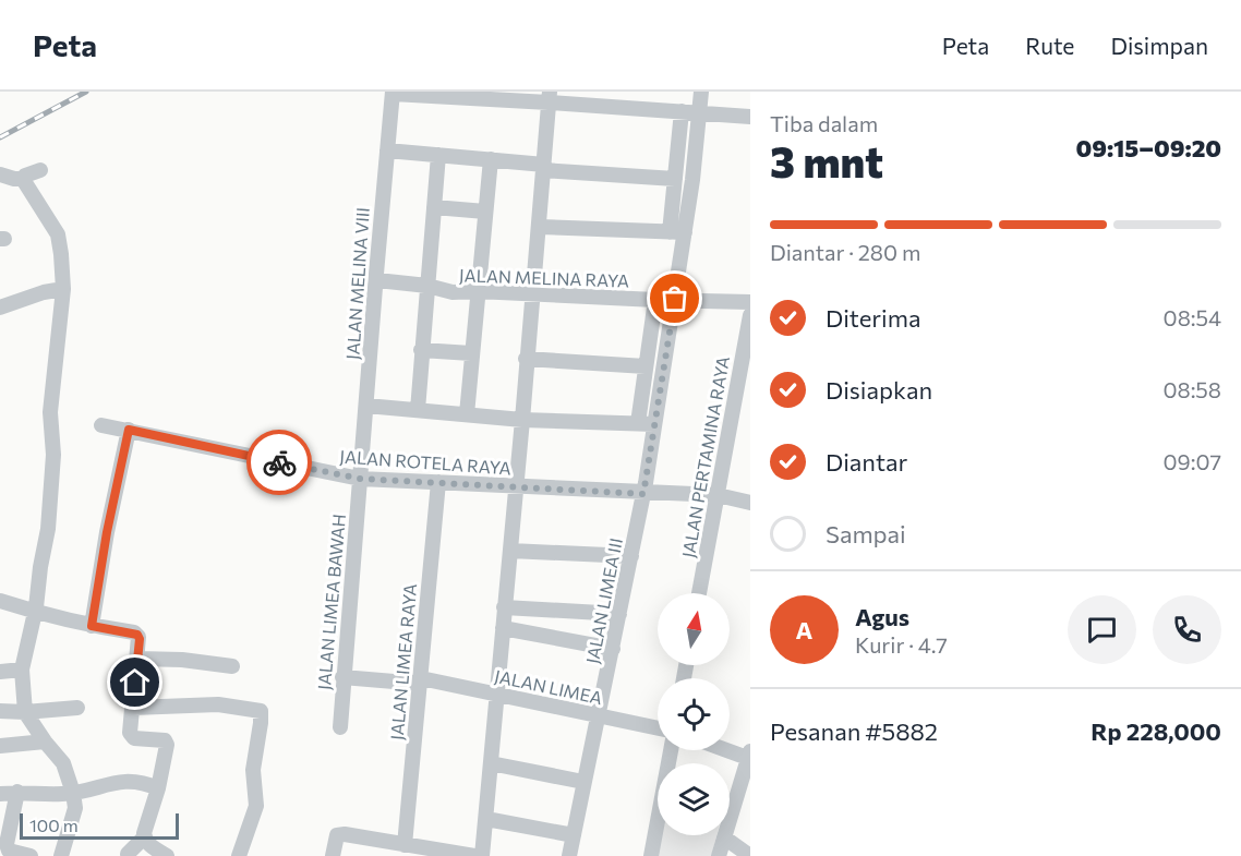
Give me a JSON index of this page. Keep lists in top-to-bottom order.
{
  "streets": {
    "street": [
      "JALAN MELINA RAYA",
      "JALAN MELINA VIII",
      "JALAN PERTAMINA RAYA",
      "JALAN ROTELA RAYA",
      "JALAN LIMEA III",
      "JALAN LIMEA BAWAH",
      "JALAN LIMEA RAYA",
      "JALAN LIMEA"
    ]
  },
  "crossings": [
    ["JALAN MELINA RAYA", "JALAN MELINA VIII"],
    ["JALAN MELINA RAYA", "JALAN LIMEA III"],
    ["JALAN MELINA VIII", "JALAN ROTELA RAYA"],
    ["JALAN MELINA VIII", "JALAN LIMEA BAWAH"],
    ["JALAN PERTAMINA RAYA", "JALAN ROTELA RAYA"],
    ["JALAN ROTELA RAYA", "JALAN LIMEA III"],
    ["JALAN ROTELA RAYA", "JALAN LIMEA BAWAH"],
    ["JALAN ROTELA RAYA", "JALAN LIMEA RAYA"],
    ["JALAN LIMEA III", "JALAN LIMEA"],
    ["JALAN LIMEA BAWAH", "JALAN LIMEA"],
    ["JALAN LIMEA RAYA", "JALAN LIMEA"]
  ],
  "scale_bar": "100 m",
  "north": "top",
  "page": {
    "header": "Peta",
    "nav": ["Peta", "Rute", "Disimpan"],
    "heading": ["3 mnt", "Tiba dalam", "09:15–09:20"],
    "panel": [
      "Agus",
      "Kurir · 4.7",
      "Pesanan #5882",
      "Rp 228,000"
    ],
    "bar": "Diantar · 280 m",
    "list": [
      ["Diterima", "08:54"],
      ["Disiapkan", "08:58"],
      ["Diantar", "09:07"],
      "Sampai"
    ],
    "round": "A",
    "scale": "100 m"
  }
}
